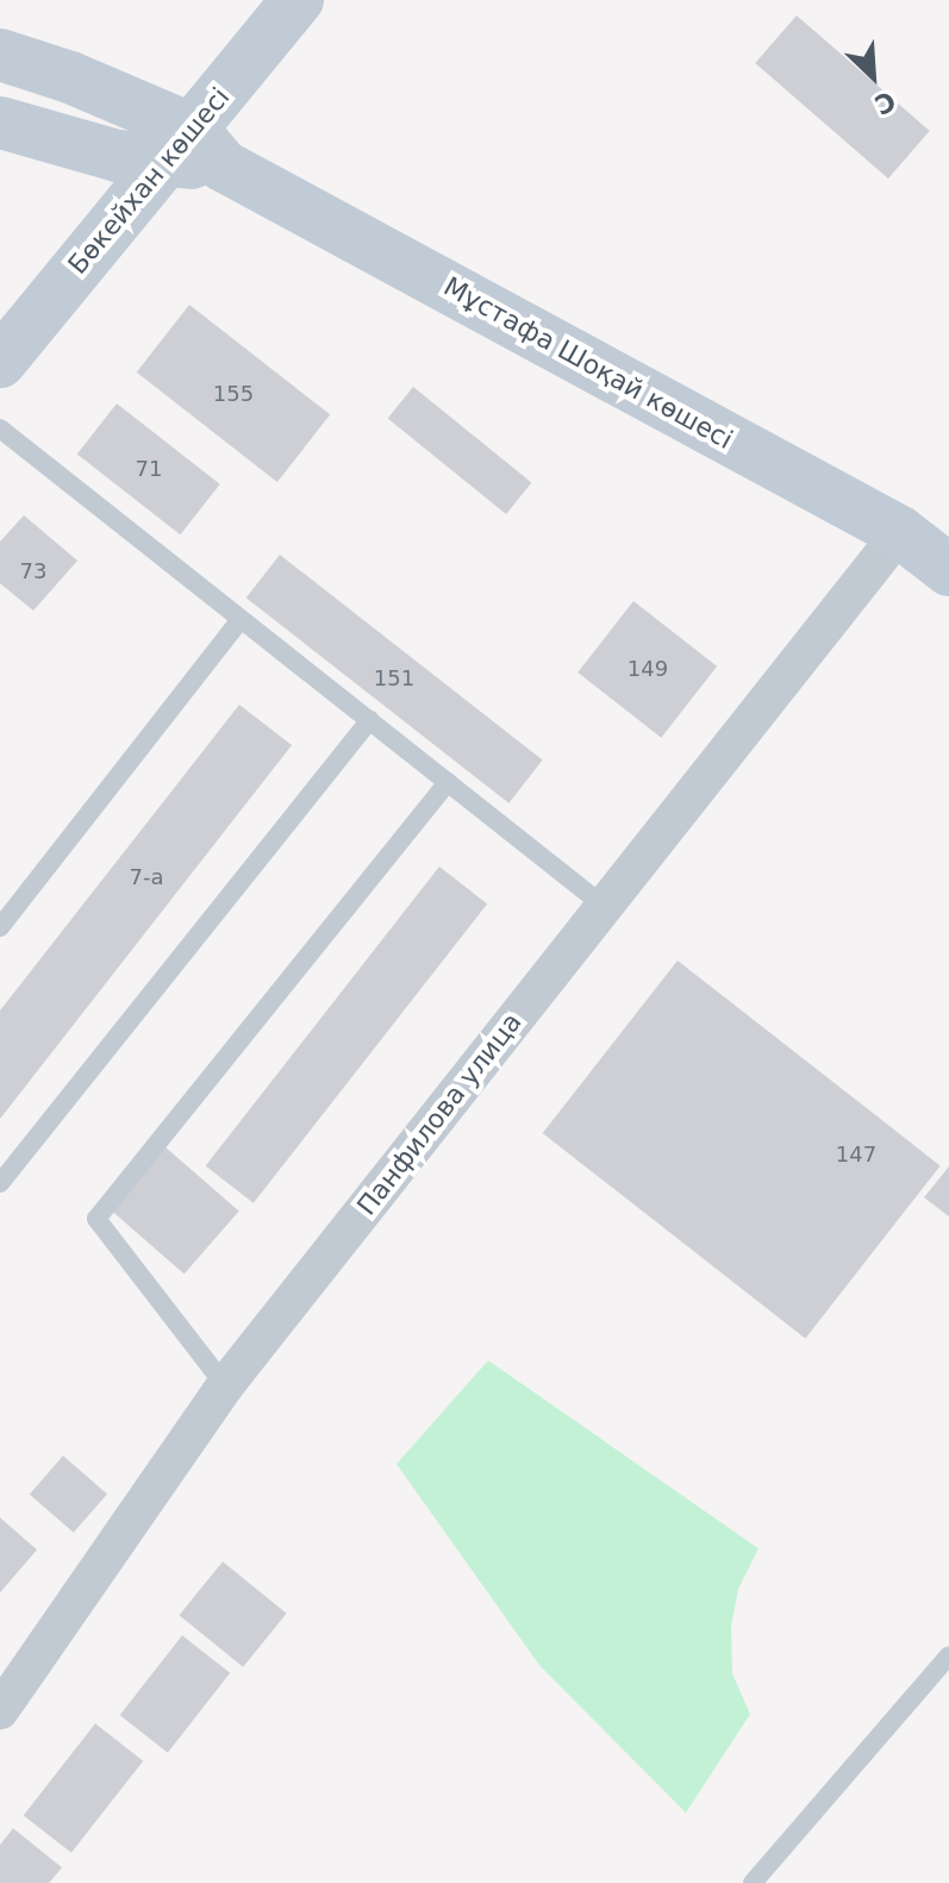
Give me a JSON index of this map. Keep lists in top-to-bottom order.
{
  "streets": {
    "street": ["Бөкейхан көшесі", "Мұстафа Шоқай көшесі", "Панфилова улица"]
  },
  "crossings": [
    ["Бөкейхан көшесі", "Мұстафа Шоқай көшесі"],
    ["Мұстафа Шоқай көшесі", "Панфилова улица"]
  ],
  "house_numbers": [
    "155",
    "71",
    "73",
    "149",
    "151",
    "7-а",
    "147"
  ],
  "north": "bottom right"
}
